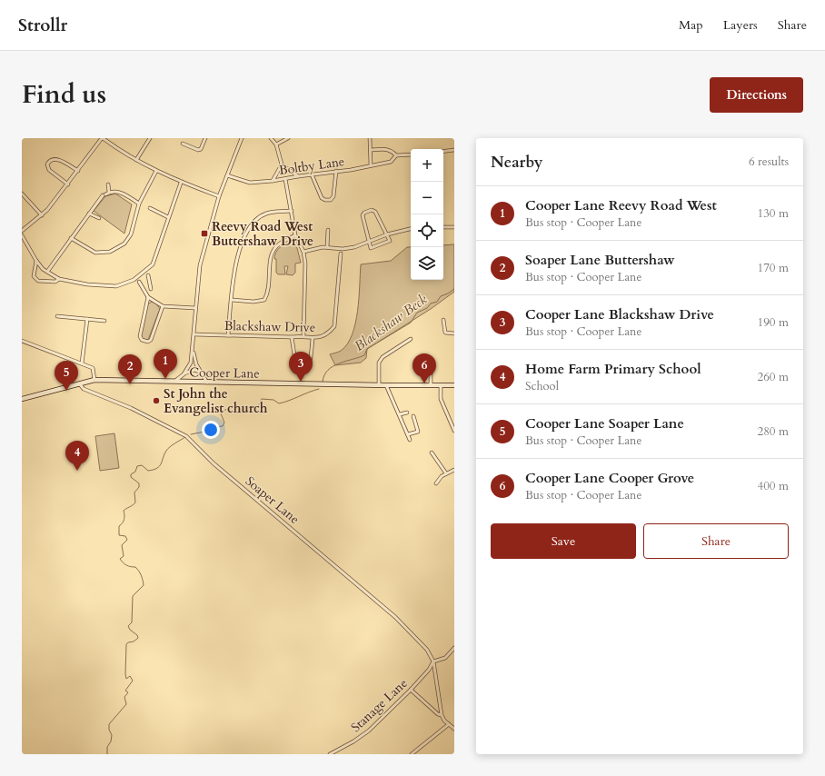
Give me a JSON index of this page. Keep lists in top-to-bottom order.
{
  "streets": {
    "main road": ["Cooper Lane"],
    "street": [
      "Boltby Lane",
      "Blackshaw Drive",
      "Soaper Lane",
      "Stanage Lane"
    ]
  },
  "crossings": [
    ["Cooper Lane", "Soaper Lane"],
    ["Soaper Lane", "Stanage Lane"]
  ],
  "water": ["Blackshaw Beck"],
  "places": {
    "transit": ["Reevy Road West Buttershaw Drive"],
    "other": ["St John the Evangelist church"]
  },
  "page": {
    "header": "Strollr",
    "nav": ["Map", "Layers", "Share"],
    "title": "Find us",
    "buttons": [
      "Directions",
      ["Save", "Share"]
    ],
    "heading": ["Nearby", "6 results"],
    "map_buttons": ["+", "−"],
    "list": [
      {
        "mark": "1",
        "name": "Cooper Lane Reevy Road West",
        "note": "Bus stop · Cooper Lane",
        "value": "130 m"
      },
      {
        "mark": "2",
        "name": "Soaper Lane Buttershaw",
        "note": "Bus stop · Cooper Lane",
        "value": "170 m"
      },
      {
        "mark": "3",
        "name": "Cooper Lane Blackshaw Drive",
        "note": "Bus stop · Cooper Lane",
        "value": "190 m"
      },
      {
        "mark": "4",
        "name": "Home Farm Primary School",
        "note": "School",
        "value": "260 m"
      },
      {
        "mark": "5",
        "name": "Cooper Lane Soaper Lane",
        "note": "Bus stop · Cooper Lane",
        "value": "280 m"
      },
      {
        "mark": "6",
        "name": "Cooper Lane Cooper Grove",
        "note": "Bus stop · Cooper Lane",
        "value": "400 m"
      }
    ],
    "pins": [
      "1",
      "3",
      "6",
      "2",
      "5",
      "4"
    ]
  }
}
